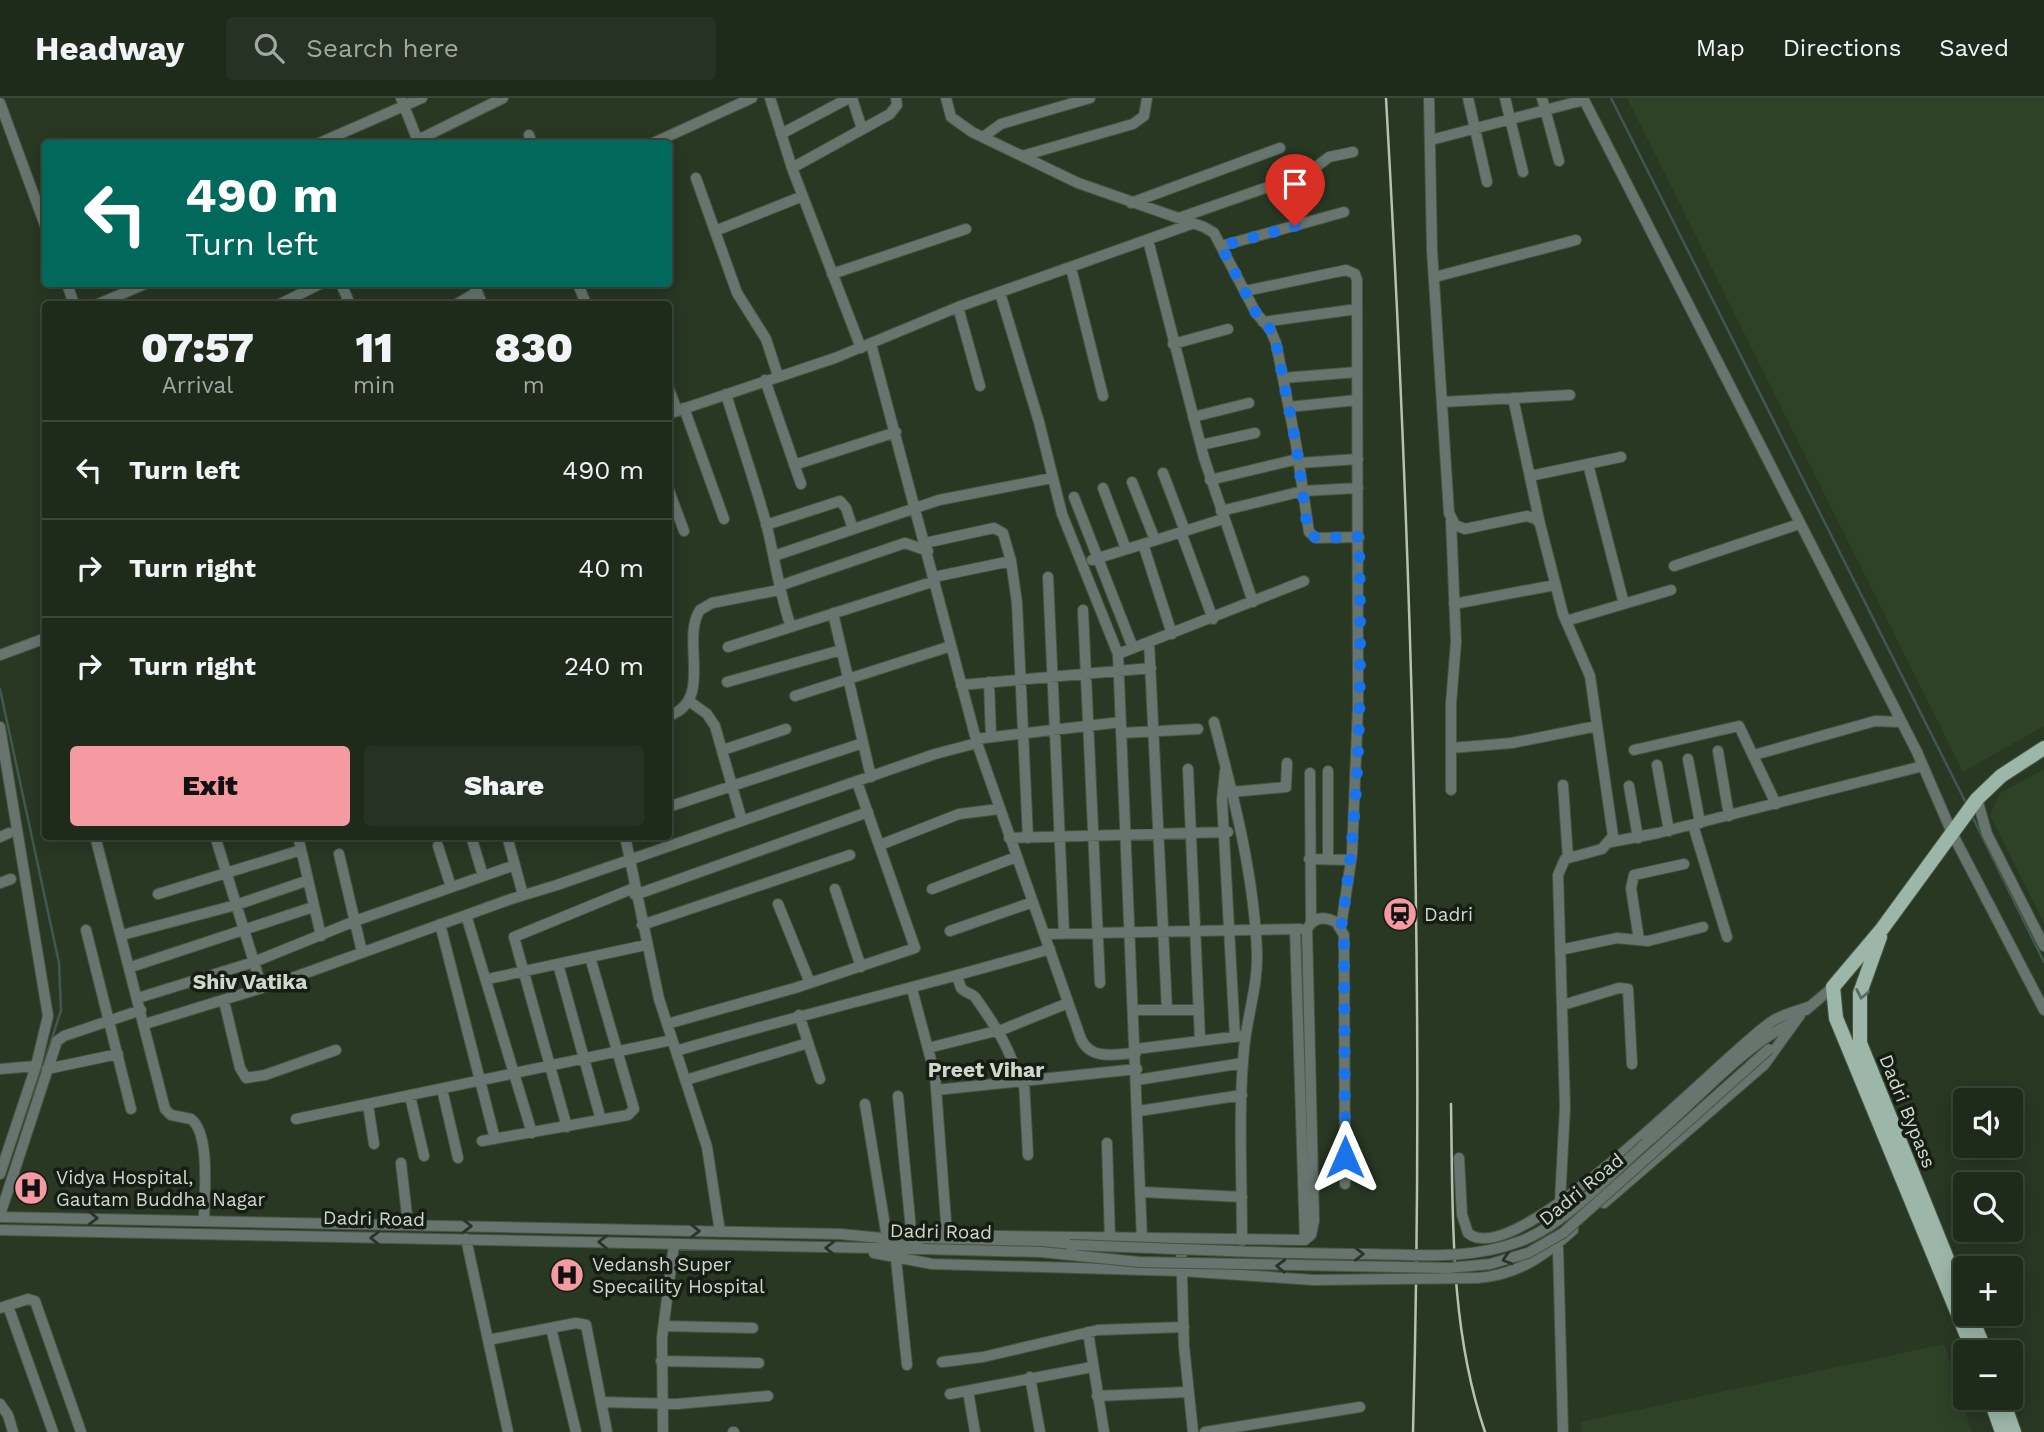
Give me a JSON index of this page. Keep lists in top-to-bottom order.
{
  "streets": {
    "main road": ["Dadri Bypass", "Dadri Road"]
  },
  "crossings": [
    ["Dadri Bypass", "Dadri Road"]
  ],
  "districts": ["Shiv Vatika", "Preet Vihar"],
  "places": {
    "station": ["Dadri"],
    "hospital": ["Vidya Hospital, Gautam Buddha Nagar", "Vedansh Super Specaility Hospital"]
  },
  "page": {
    "header": "Headway",
    "search": "Search here",
    "nav": ["Map", "Directions", "Saved"],
    "turn": ["490 m", "Turn left"],
    "eta": [
      "07:57",
      "Arrival",
      "11",
      "min",
      "830",
      "m"
    ],
    "list": [
      {
        "name": "Turn left",
        "value": "490 m"
      },
      {
        "name": "Turn right",
        "value": "40 m"
      },
      {
        "name": "Turn right",
        "value": "240 m"
      }
    ],
    "buttons": ["Exit", "Share"],
    "map_buttons": ["+", "−"]
  }
}
